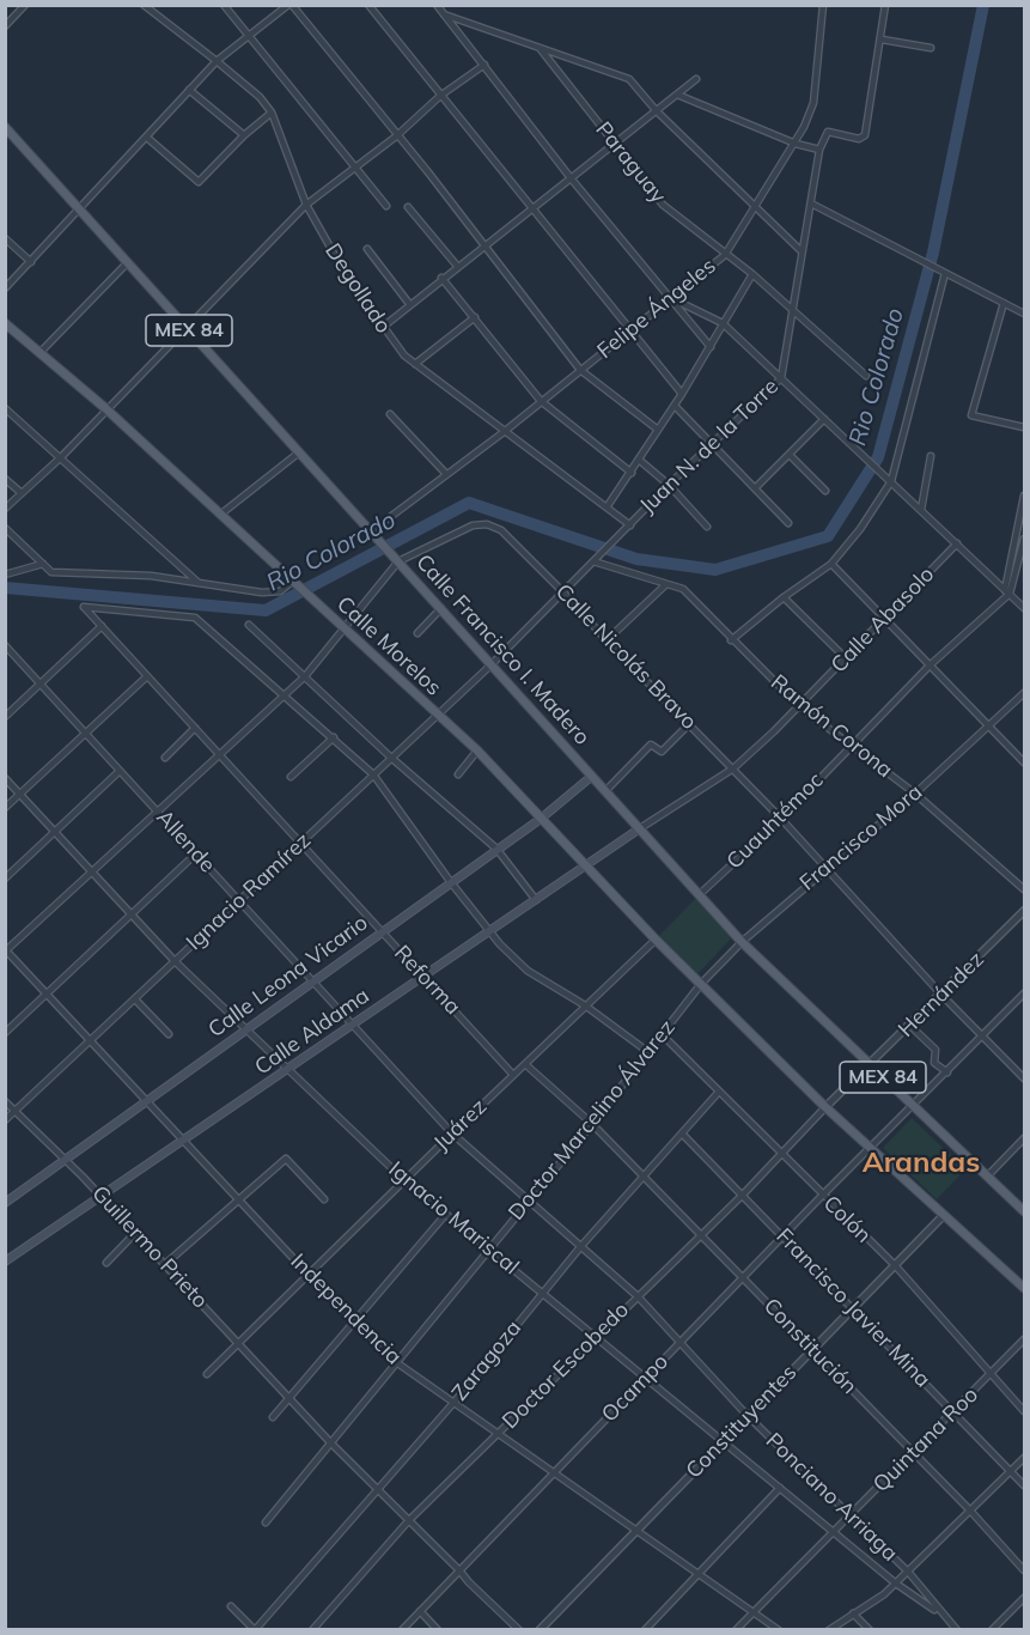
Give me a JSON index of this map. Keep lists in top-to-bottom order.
{
  "streets": {
    "main road": [
      "MEX 84",
      "Calle Morelos",
      "Calle Francisco I. Madero",
      "Calle Leona Vicario",
      "Calle Aldama"
    ],
    "street": [
      "Paraguay",
      "Degollado",
      "Felipe Ángeles",
      "Juan N. de la Torre",
      "Calle Abasolo",
      "Calle Nicolás Bravo",
      "Ramón Corona",
      "Cuauhtémoc",
      "Francisco Mora",
      "Allende",
      "Ignacio Ramírez",
      "Reforma",
      "Hernández",
      "Doctor Marcelino Álvarez",
      "Juárez",
      "Ignacio Mariscal",
      "Colón",
      "Guillermo Prieto",
      "Francisco Javier Mina",
      "Independencia",
      "Constitución",
      "Zaragoza",
      "Doctor Escobedo",
      "Ocampo",
      "Constituyentes",
      "Quintana Roo",
      "Ponciano Arriaga"
    ]
  },
  "crossings": [
    ["Paraguay", "Felipe Ángeles"],
    ["Paraguay", "Juan N. de la Torre"],
    ["Degollado", "Felipe Ángeles"],
    ["Degollado", "Juan N. de la Torre"],
    ["Felipe Ángeles", "Calle Francisco I. Madero"],
    ["MEX 84", "Calle Morelos"],
    ["MEX 84", "Calle Francisco I. Madero"],
    ["MEX 84", "Francisco Mora"],
    ["MEX 84", "Hernández"],
    ["MEX 84", "Doctor Marcelino Álvarez"],
    ["MEX 84", "Doctor Escobedo"],
    ["MEX 84", "Ocampo"],
    ["MEX 84", "Constituyentes"],
    ["Juan N. de la Torre", "Calle Francisco I. Madero"],
    ["Juan N. de la Torre", "Calle Nicolás Bravo"],
    ["Juan N. de la Torre", "Ramón Corona"],
    ["Juan N. de la Torre", "Ignacio Ramírez"],
    ["Calle Abasolo", "Calle Francisco I. Madero"],
    ["Calle Abasolo", "Calle Nicolás Bravo"],
    ["Calle Abasolo", "Ramón Corona"],
    ["Calle Abasolo", "Calle Aldama"],
    ["Calle Morelos", "Francisco Mora"],
    ["Calle Morelos", "Ignacio Ramírez"],
    ["Calle Morelos", "Calle Leona Vicario"],
    ["Calle Morelos", "Calle Aldama"],
    ["Calle Morelos", "Doctor Marcelino Álvarez"],
    ["Calle Morelos", "Juárez"],
    ["Calle Francisco I. Madero", "Calle Nicolás Bravo"],
    ["Calle Francisco I. Madero", "Cuauhtémoc"],
    ["Calle Francisco I. Madero", "Francisco Mora"],
    ["Calle Francisco I. Madero", "Ignacio Ramírez"],
    ["Calle Francisco I. Madero", "Calle Leona Vicario"],
    ["Calle Francisco I. Madero", "Calle Aldama"],
    ["Calle Nicolás Bravo", "Cuauhtémoc"],
    ["Calle Nicolás Bravo", "Francisco Mora"],
    ["Calle Nicolás Bravo", "Hernández"],
    ["Calle Nicolás Bravo", "Ocampo"],
    ["Ramón Corona", "Cuauhtémoc"],
    ["Ramón Corona", "Francisco Mora"],
    ["Francisco Mora", "Doctor Marcelino Álvarez"],
    ["Allende", "Ignacio Ramírez"],
    ["Allende", "Calle Leona Vicario"],
    ["Allende", "Calle Aldama"],
    ["Allende", "Juárez"],
    ["Allende", "Ponciano Arriaga"],
    ["Ignacio Ramírez", "Reforma"],
    ["Ignacio Ramírez", "Ignacio Mariscal"],
    ["Ignacio Ramírez", "Guillermo Prieto"],
    ["Ignacio Ramírez", "Independencia"],
    ["Calle Leona Vicario", "Reforma"],
    ["Calle Leona Vicario", "Ignacio Mariscal"],
    ["Calle Leona Vicario", "Guillermo Prieto"],
    ["Calle Leona Vicario", "Independencia"],
    ["Reforma", "Calle Aldama"],
    ["Reforma", "Juárez"],
    ["Hernández", "Doctor Escobedo"],
    ["Calle Aldama", "Ignacio Mariscal"],
    ["Calle Aldama", "Guillermo Prieto"],
    ["Calle Aldama", "Independencia"],
    ["Doctor Marcelino Álvarez", "Ignacio Mariscal"],
    ["Doctor Marcelino Álvarez", "Colón"],
    ["Doctor Marcelino Álvarez", "Guillermo Prieto"],
    ["Doctor Marcelino Álvarez", "Independencia"],
    ["Doctor Marcelino Álvarez", "Constitución"],
    ["Doctor Marcelino Álvarez", "Ponciano Arriaga"],
    ["Juárez", "Ignacio Mariscal"],
    ["Juárez", "Guillermo Prieto"],
    ["Juárez", "Independencia"],
    ["Juárez", "Constitución"],
    ["Juárez", "Ponciano Arriaga"],
    ["Ignacio Mariscal", "Zaragoza"],
    ["Ignacio Mariscal", "Doctor Escobedo"],
    ["Ignacio Mariscal", "Ocampo"],
    ["Ignacio Mariscal", "Constituyentes"],
    ["Ignacio Mariscal", "Quintana Roo"],
    ["Ignacio Mariscal", "Ponciano Arriaga"],
    ["Colón", "Zaragoza"],
    ["Colón", "Doctor Escobedo"],
    ["Colón", "Ocampo"],
    ["Colón", "Constituyentes"],
    ["Colón", "Quintana Roo"],
    ["Guillermo Prieto", "Zaragoza"],
    ["Guillermo Prieto", "Doctor Escobedo"],
    ["Guillermo Prieto", "Ocampo"],
    ["Francisco Javier Mina", "Zaragoza"],
    ["Francisco Javier Mina", "Doctor Escobedo"],
    ["Francisco Javier Mina", "Ocampo"],
    ["Francisco Javier Mina", "Constituyentes"],
    ["Francisco Javier Mina", "Quintana Roo"],
    ["Independencia", "Zaragoza"],
    ["Independencia", "Doctor Escobedo"],
    ["Independencia", "Ocampo"],
    ["Independencia", "Constituyentes"],
    ["Independencia", "Quintana Roo"],
    ["Constitución", "Zaragoza"],
    ["Constitución", "Doctor Escobedo"],
    ["Constitución", "Ocampo"],
    ["Constitución", "Constituyentes"],
    ["Constitución", "Quintana Roo"],
    ["Zaragoza", "Ponciano Arriaga"],
    ["Doctor Escobedo", "Ponciano Arriaga"],
    ["Ocampo", "Ponciano Arriaga"],
    ["Constituyentes", "Ponciano Arriaga"],
    ["Quintana Roo", "Ponciano Arriaga"]
  ],
  "districts": ["Arandas"],
  "water": ["Rio Colorado"]
}
